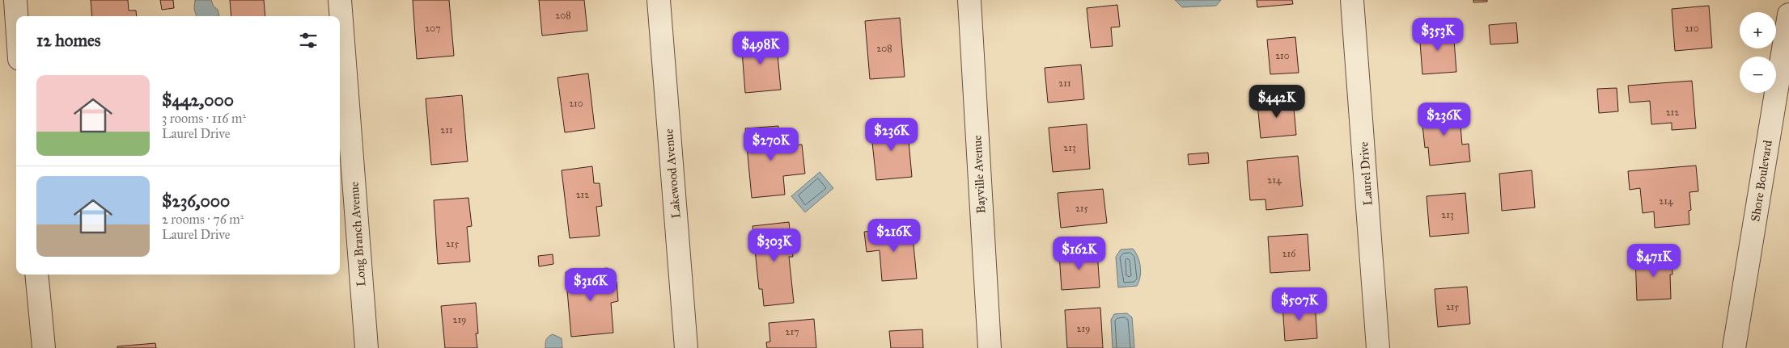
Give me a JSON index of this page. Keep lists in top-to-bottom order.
{
  "streets": {
    "street": [
      "Lakewood Avenue",
      "Laurel Drive",
      "Bayville Avenue",
      "Shore Boulevard",
      "Long Branch Avenue"
    ]
  },
  "house_numbers": [
    "208",
    "207",
    "210",
    "208",
    "210",
    "211",
    "210",
    "212",
    "211",
    "213",
    "214",
    "212",
    "214",
    "215",
    "213",
    "215",
    "216",
    "215",
    "219",
    "219",
    "217"
  ],
  "page": {
    "map_buttons": ["+", "−"],
    "heading": "12 homes",
    "price": [
      "$353K",
      "$498K",
      "$442K",
      "$236K",
      "$236K",
      "$270K",
      "$216K",
      "$303K",
      "$162K",
      "$471K",
      "$316K",
      "$507K"
    ],
    "list": [
      {
        "name": "$442,000",
        "note": "3 rooms · 116 m² · Laurel Drive"
      },
      {
        "name": "$236,000",
        "note": "2 rooms · 76 m² · Laurel Drive"
      }
    ]
  }
}
